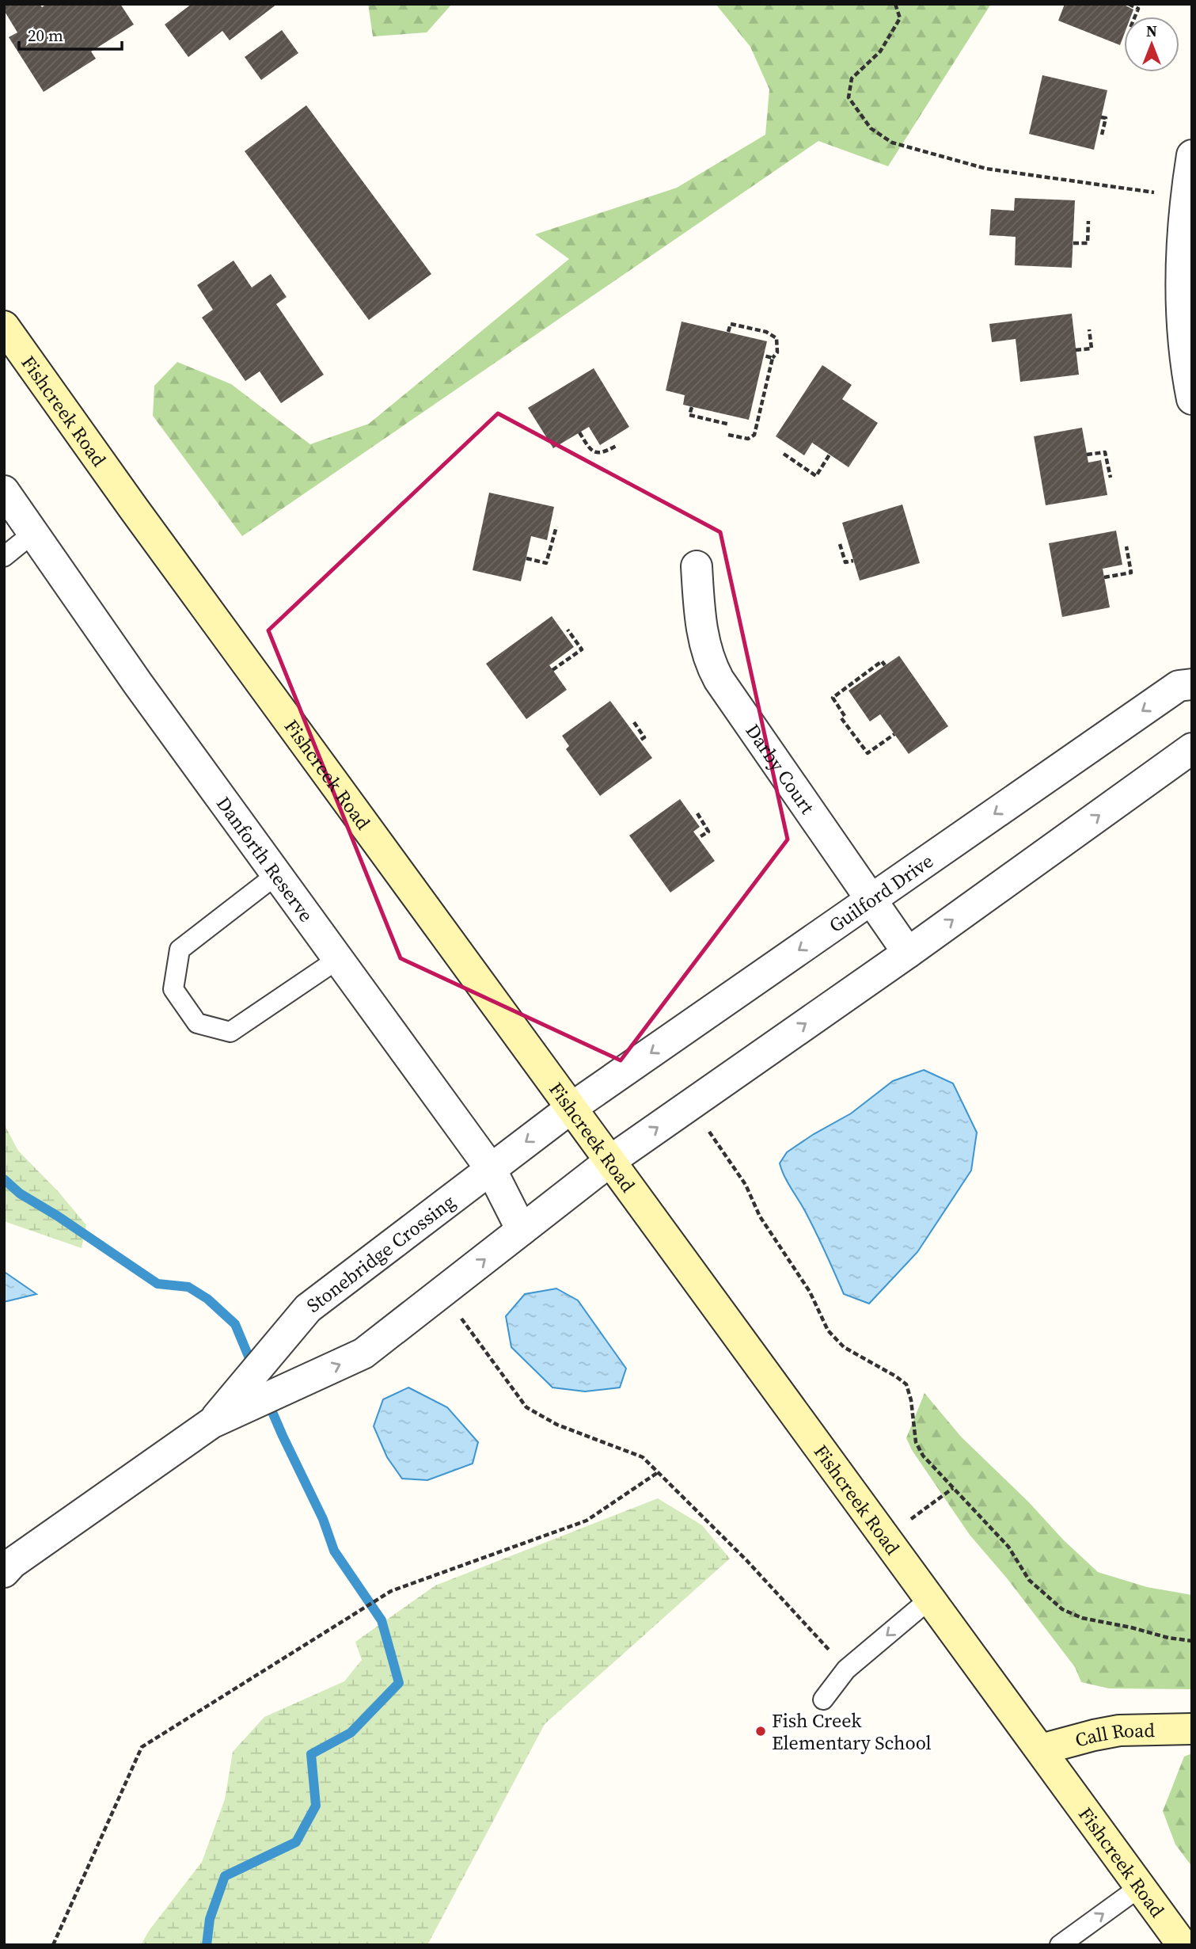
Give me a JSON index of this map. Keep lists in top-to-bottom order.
{
  "streets": {
    "main road": ["Fishcreek Road", "Call Road"],
    "street": [
      "Darby Court",
      "Danforth Reserve",
      "Guilford Drive",
      "Stonebridge Crossing"
    ]
  },
  "crossings": [
    ["Fishcreek Road", "Guilford Drive"],
    ["Fishcreek Road", "Stonebridge Crossing"],
    ["Fishcreek Road", "Call Road"],
    ["Darby Court", "Guilford Drive"],
    ["Danforth Reserve", "Stonebridge Crossing"],
    ["Guilford Drive", "Stonebridge Crossing"]
  ],
  "places": ["Fish Creek Elementary School"],
  "scale_bar": "20 m",
  "north": "top"
}
